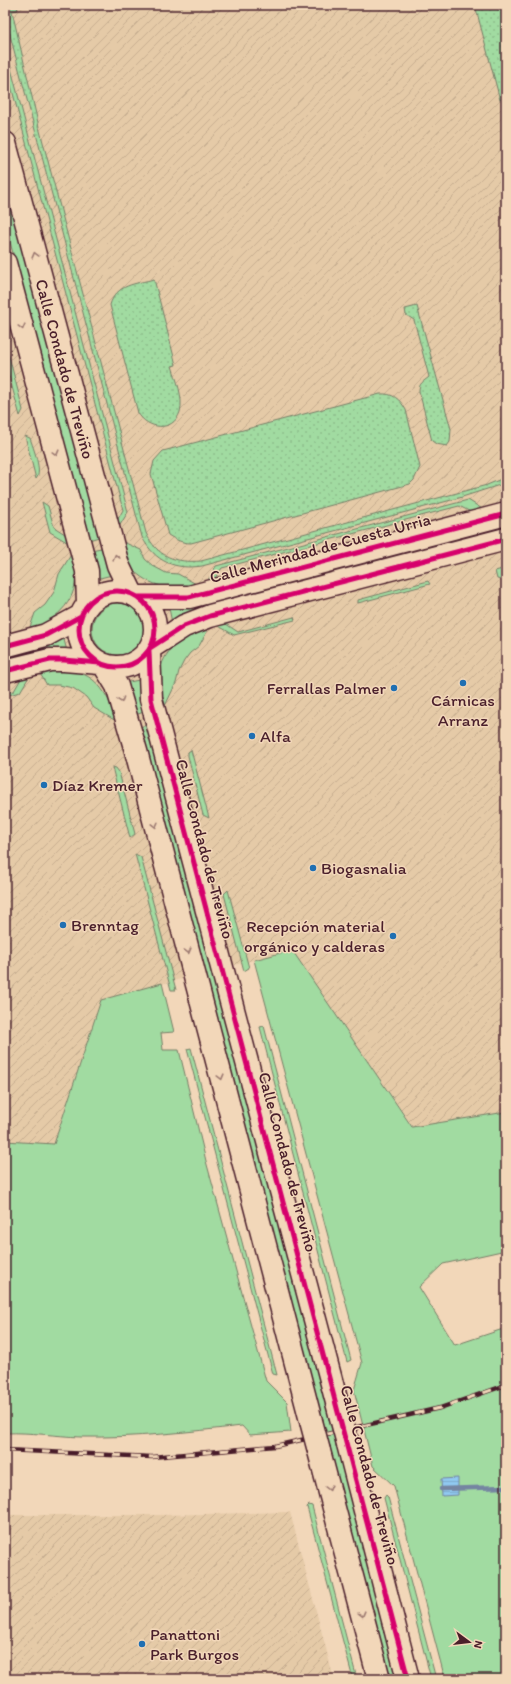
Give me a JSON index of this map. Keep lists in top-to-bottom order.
{
  "streets": {
    "street": ["Calle Condado de Treviño", "Calle Merindad de Cuesta Urria"]
  },
  "crossings": [
    ["Calle Condado de Treviño", "Calle Merindad de Cuesta Urria"]
  ],
  "places": [
    "Cárnicas Arranz",
    "Ferrallas Palmer",
    "Alfa",
    "Díaz Kremer",
    "Biogasnalia",
    "Brenntag",
    "Recepción material orgánico y calderas",
    "Panattoni Park Burgos"
  ],
  "north": "right"
}
